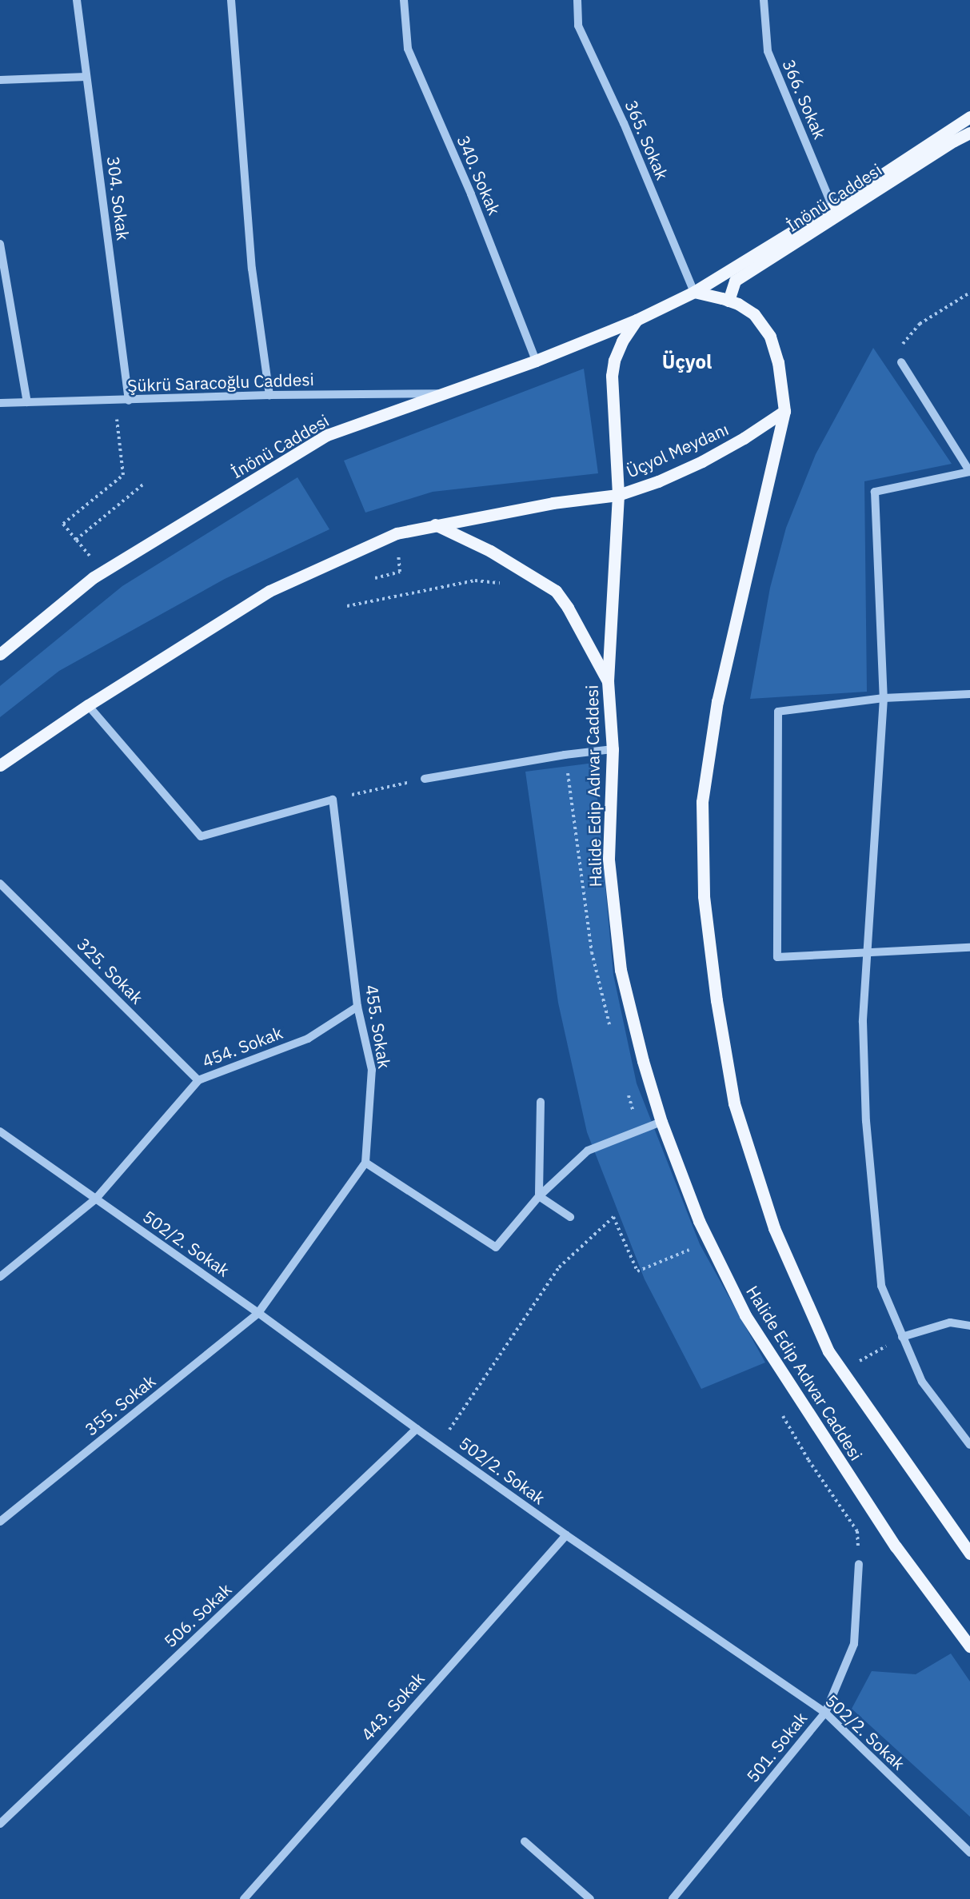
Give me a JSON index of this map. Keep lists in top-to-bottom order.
{
  "streets": {
    "main road": ["İnönü Caddesi", "Üçyol Meydanı", "Halide Edip Adıvar Caddesi"],
    "street": [
      "366. Sokak",
      "365. Sokak",
      "340. Sokak",
      "304. Sokak",
      "Şükrü Saracoğlu Caddesi",
      "325. Sokak",
      "455. Sokak",
      "454. Sokak",
      "502/2. Sokak",
      "355. Sokak",
      "506. Sokak",
      "443. Sokak",
      "501. Sokak"
    ]
  },
  "crossings": [
    ["366. Sokak", "İnönü Caddesi"],
    ["365. Sokak", "İnönü Caddesi"],
    ["340. Sokak", "İnönü Caddesi"],
    ["İnönü Caddesi", "Şükrü Saracoğlu Caddesi"],
    ["İnönü Caddesi", "Üçyol Meydanı"],
    ["304. Sokak", "Şükrü Saracoğlu Caddesi"],
    ["Üçyol Meydanı", "Halide Edip Adıvar Caddesi"],
    ["325. Sokak", "454. Sokak"],
    ["455. Sokak", "454. Sokak"],
    ["454. Sokak", "502/2. Sokak"],
    ["502/2. Sokak", "355. Sokak"],
    ["502/2. Sokak", "506. Sokak"],
    ["502/2. Sokak", "443. Sokak"],
    ["502/2. Sokak", "501. Sokak"]
  ],
  "districts": ["Üçyol"]
}
